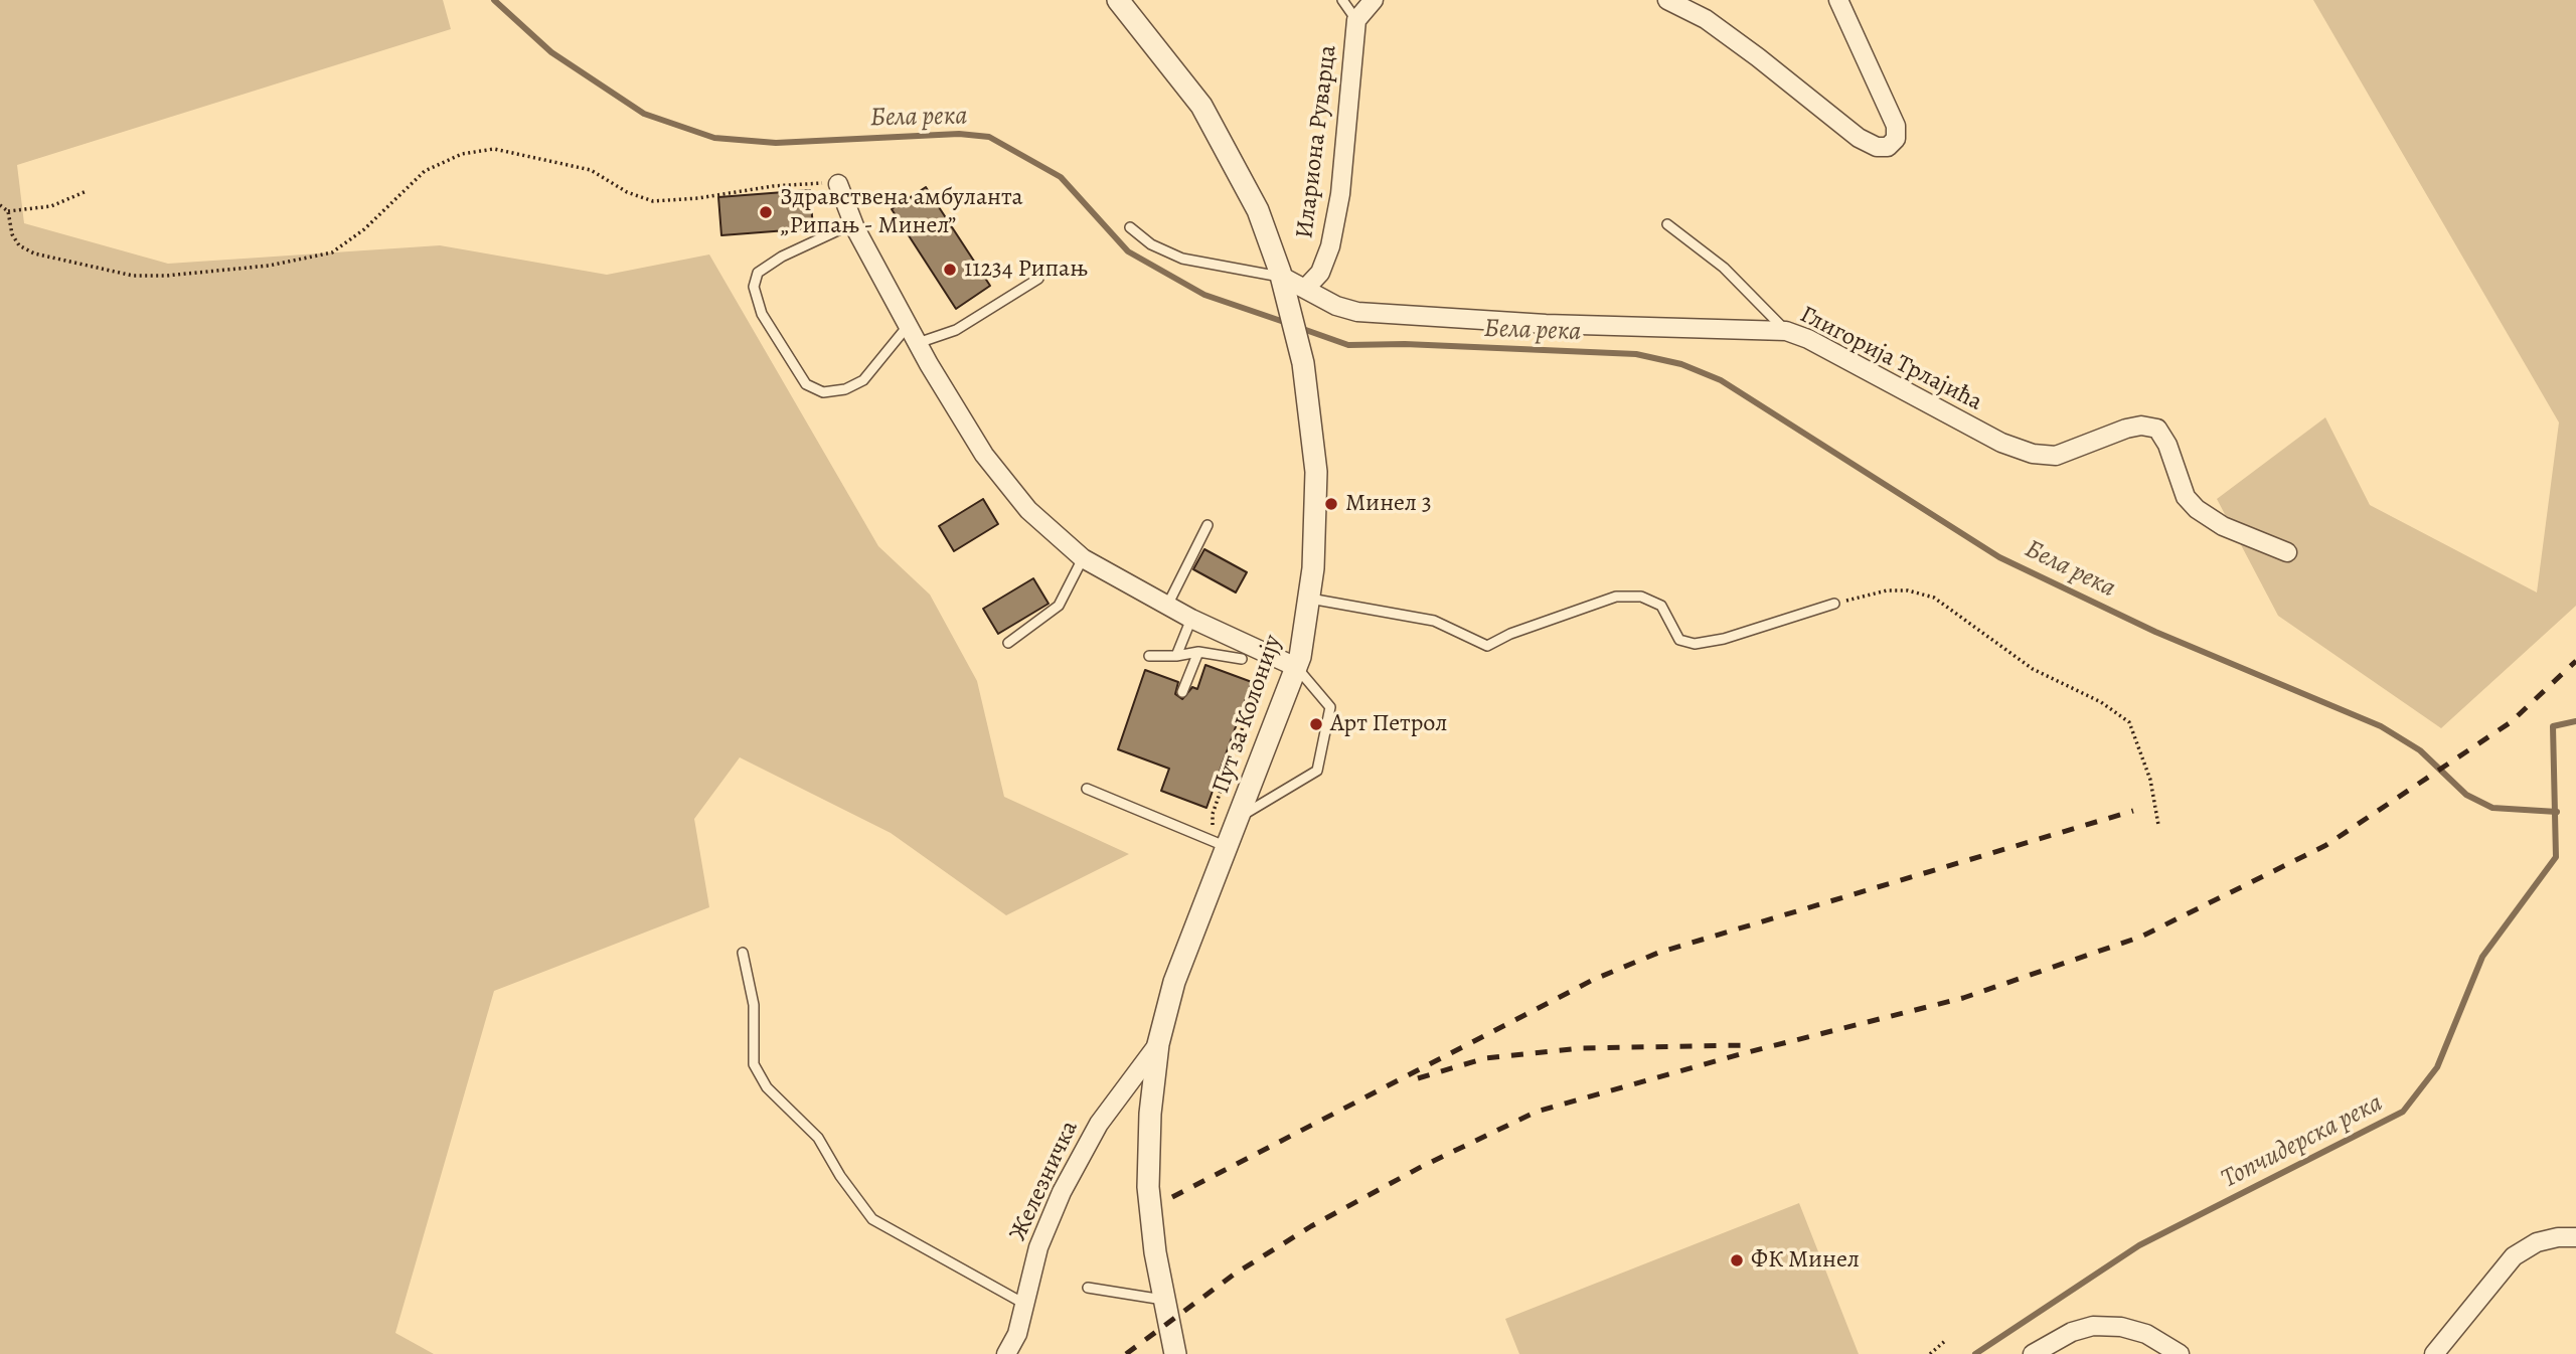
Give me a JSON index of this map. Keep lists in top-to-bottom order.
{
  "streets": {
    "street": [
      "Илариона Руварца",
      "Глигорија Трлајића",
      "Пут за Колонију",
      "Железничка"
    ]
  },
  "crossings": [
    ["Илариона Руварца", "Глигорија Трлајића"],
    ["Глигорија Трлајића", "Пут за Колонију"],
    ["Пут за Колонију", "Железничка"]
  ],
  "water": ["Бела река", "Топчидерска река"],
  "places": [
    "Здравствена амбуланта „Рипањ - Минел”",
    "11234 Рипањ",
    "Минел 3",
    "Арт Петрол",
    "ФК Минел"
  ]
}
